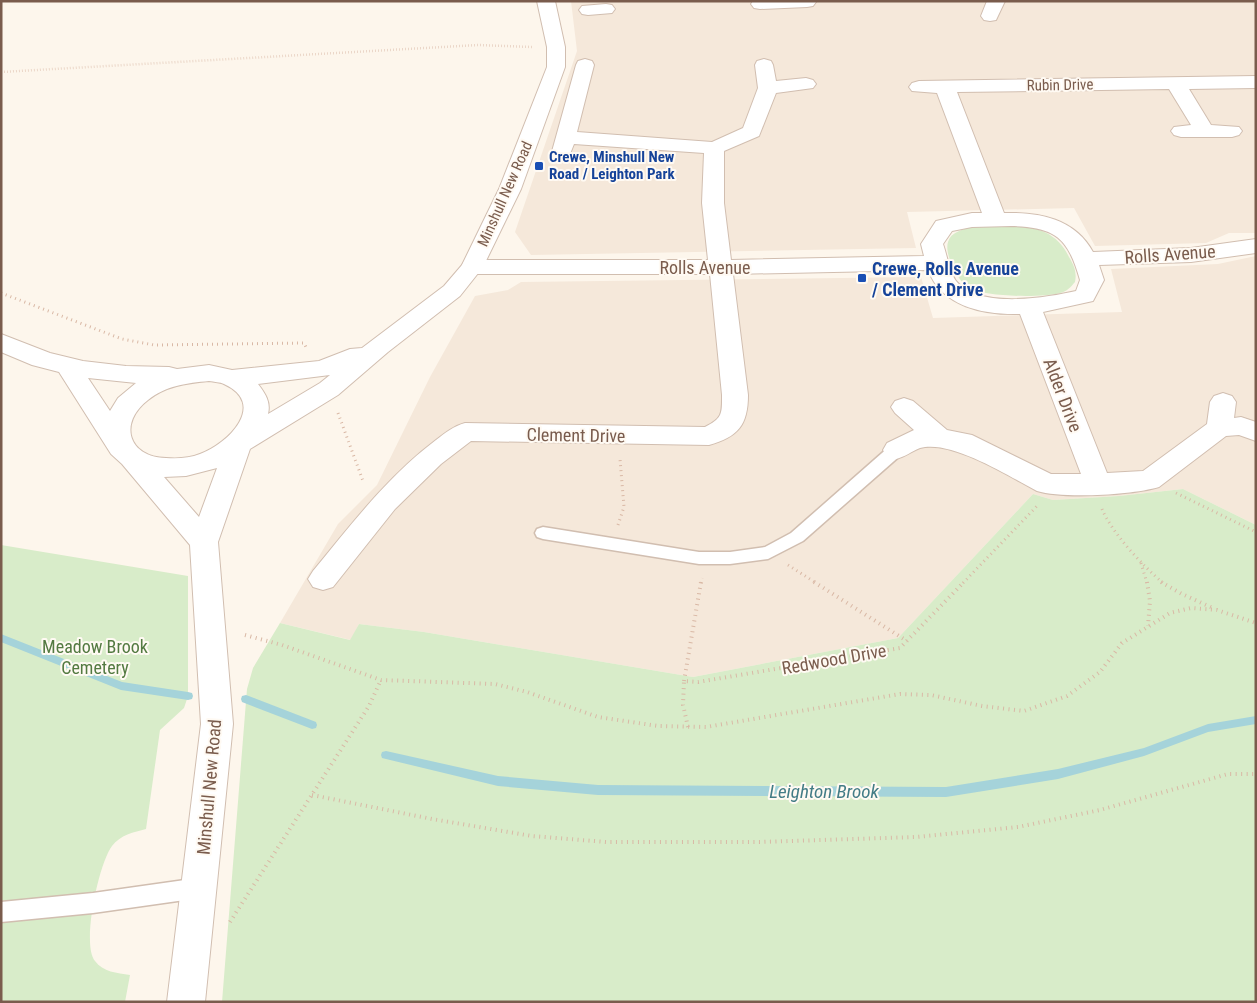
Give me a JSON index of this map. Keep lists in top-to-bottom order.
{
  "streets": {
    "street": [
      "Rubin Drive",
      "Minshull New Road",
      "Rolls Avenue",
      "Alder Drive",
      "Clement Drive"
    ],
    "path": ["Redwood Drive"]
  },
  "crossings": [
    ["Minshull New Road", "Rolls Avenue"],
    ["Rolls Avenue", "Clement Drive"]
  ],
  "water": ["Leighton Brook"],
  "parks": ["Meadow Brook Cemetery"],
  "places": {
    "transit": ["Crewe, Minshull New Road / Leighton Park", "Crewe, Rolls Avenue / Clement Drive"]
  }
}
